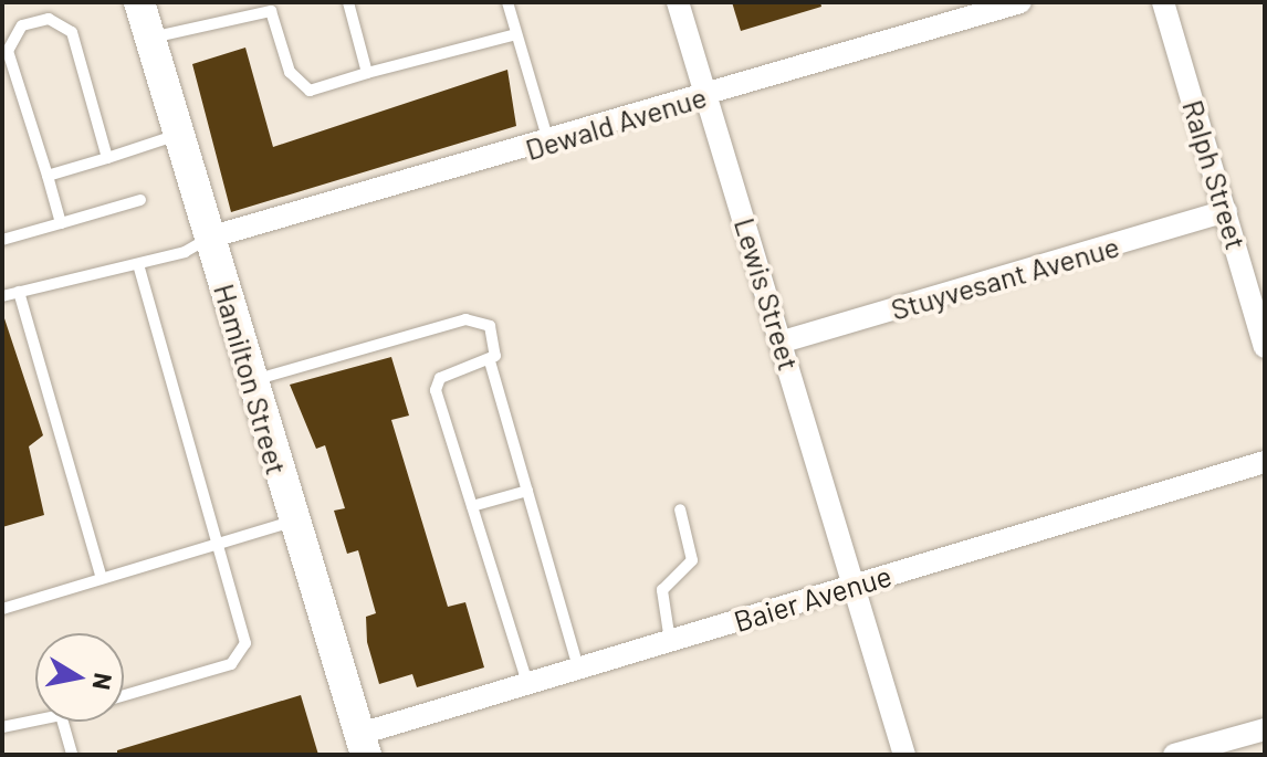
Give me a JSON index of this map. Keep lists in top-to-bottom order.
{
  "streets": {
    "street": [
      "Dewald Avenue",
      "Ralph Street",
      "Stuyvesant Avenue",
      "Lewis Street",
      "Hamilton Street",
      "Baier Avenue"
    ]
  },
  "crossings": [
    ["Dewald Avenue", "Lewis Street"],
    ["Dewald Avenue", "Hamilton Street"],
    ["Ralph Street", "Stuyvesant Avenue"],
    ["Stuyvesant Avenue", "Lewis Street"],
    ["Lewis Street", "Baier Avenue"],
    ["Hamilton Street", "Baier Avenue"]
  ],
  "north": "right"
}
